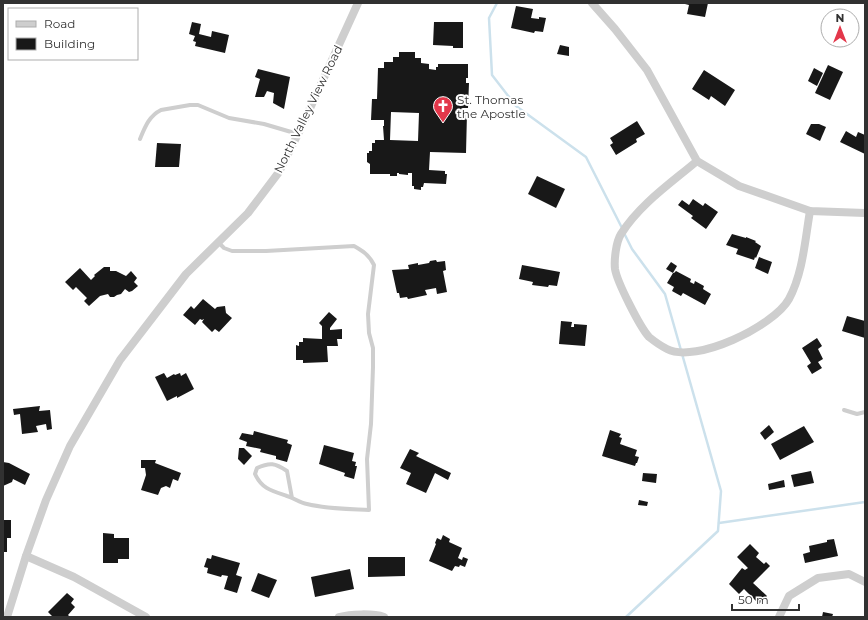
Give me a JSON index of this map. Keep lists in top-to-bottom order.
{
  "streets": {
    "street": ["North Valley View Road"]
  },
  "places": {
    "church": ["St. Thomas the Apostle"]
  },
  "legend": ["Road", "Building"],
  "scale_bar": "50 m",
  "north": "top"
}
